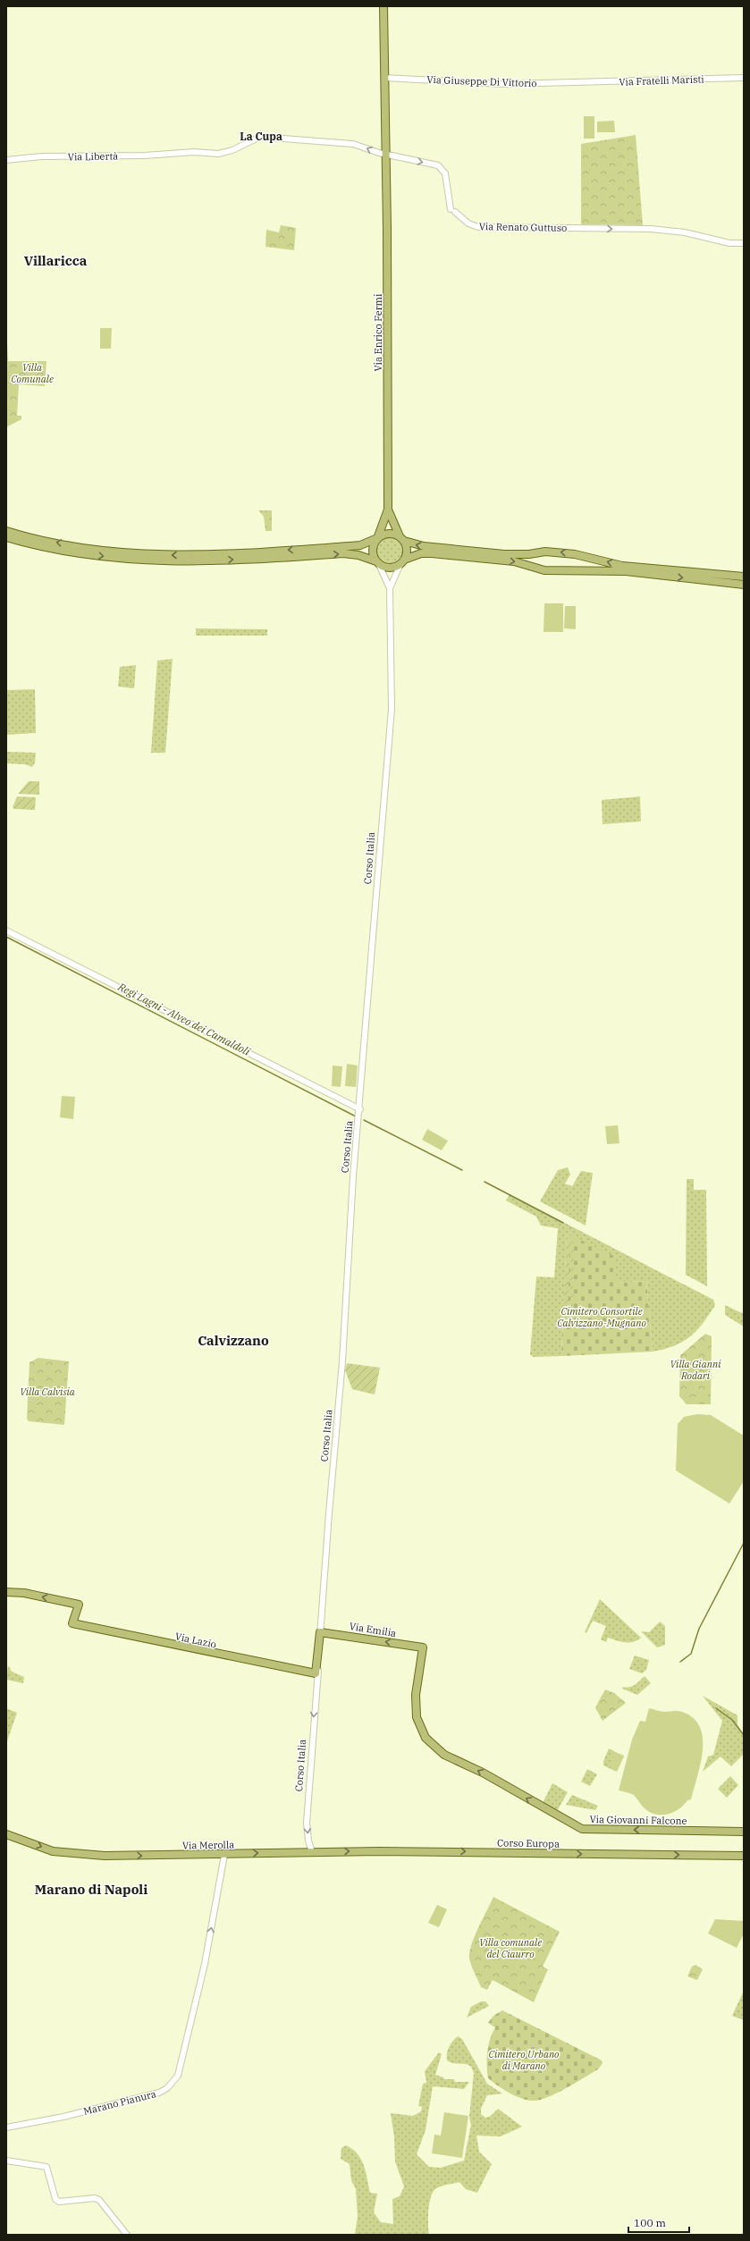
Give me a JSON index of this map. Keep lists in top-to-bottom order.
{
  "streets": {
    "main road": [
      "Via Enrico Fermi",
      "Corso Italia",
      "Via Emilia",
      "Via Lazio",
      "Via Giovanni Falcone",
      "Corso Europa",
      "Via Merolla"
    ],
    "street": [
      "Via Fratelli Maristi",
      "Via Giuseppe Di Vittorio",
      "Via Libertà",
      "Via Renato Guttuso",
      "Marano Pianura"
    ]
  },
  "crossings": [
    ["Via Fratelli Maristi", "Via Giuseppe Di Vittorio"],
    ["Via Giuseppe Di Vittorio", "Via Enrico Fermi"],
    ["Via Libertà", "Via Renato Guttuso"],
    ["Via Libertà", "Via Enrico Fermi"],
    ["Via Renato Guttuso", "Via Enrico Fermi"],
    ["Corso Italia", "Via Emilia"],
    ["Corso Italia", "Via Lazio"],
    ["Corso Italia", "Corso Europa"],
    ["Corso Italia", "Via Merolla"],
    ["Via Emilia", "Via Giovanni Falcone"],
    ["Corso Europa", "Via Merolla"],
    ["Via Merolla", "Marano Pianura"]
  ],
  "one_way": [
    "Via Libertà",
    "Via Renato Guttuso",
    "Via Emilia",
    "Via Lazio",
    "Via Giovanni Falcone",
    "Corso Europa",
    "Via Merolla",
    "Marano Pianura"
  ],
  "districts": [
    "La Cupa",
    "Villaricca",
    "Calvizzano",
    "Marano di Napoli"
  ],
  "water": ["Regi Lagni - Alveo dei Camaldoli"],
  "parks": [
    "Villa Comunale",
    "Cimitero Consortile Calvizzano-Mugnano",
    "Villa Gianni Rodari",
    "Villa Calvisia",
    "Villa comunale del Ciaurro",
    "Cimitero Urbano di Marano"
  ],
  "scale_bar": "100 m"
}
